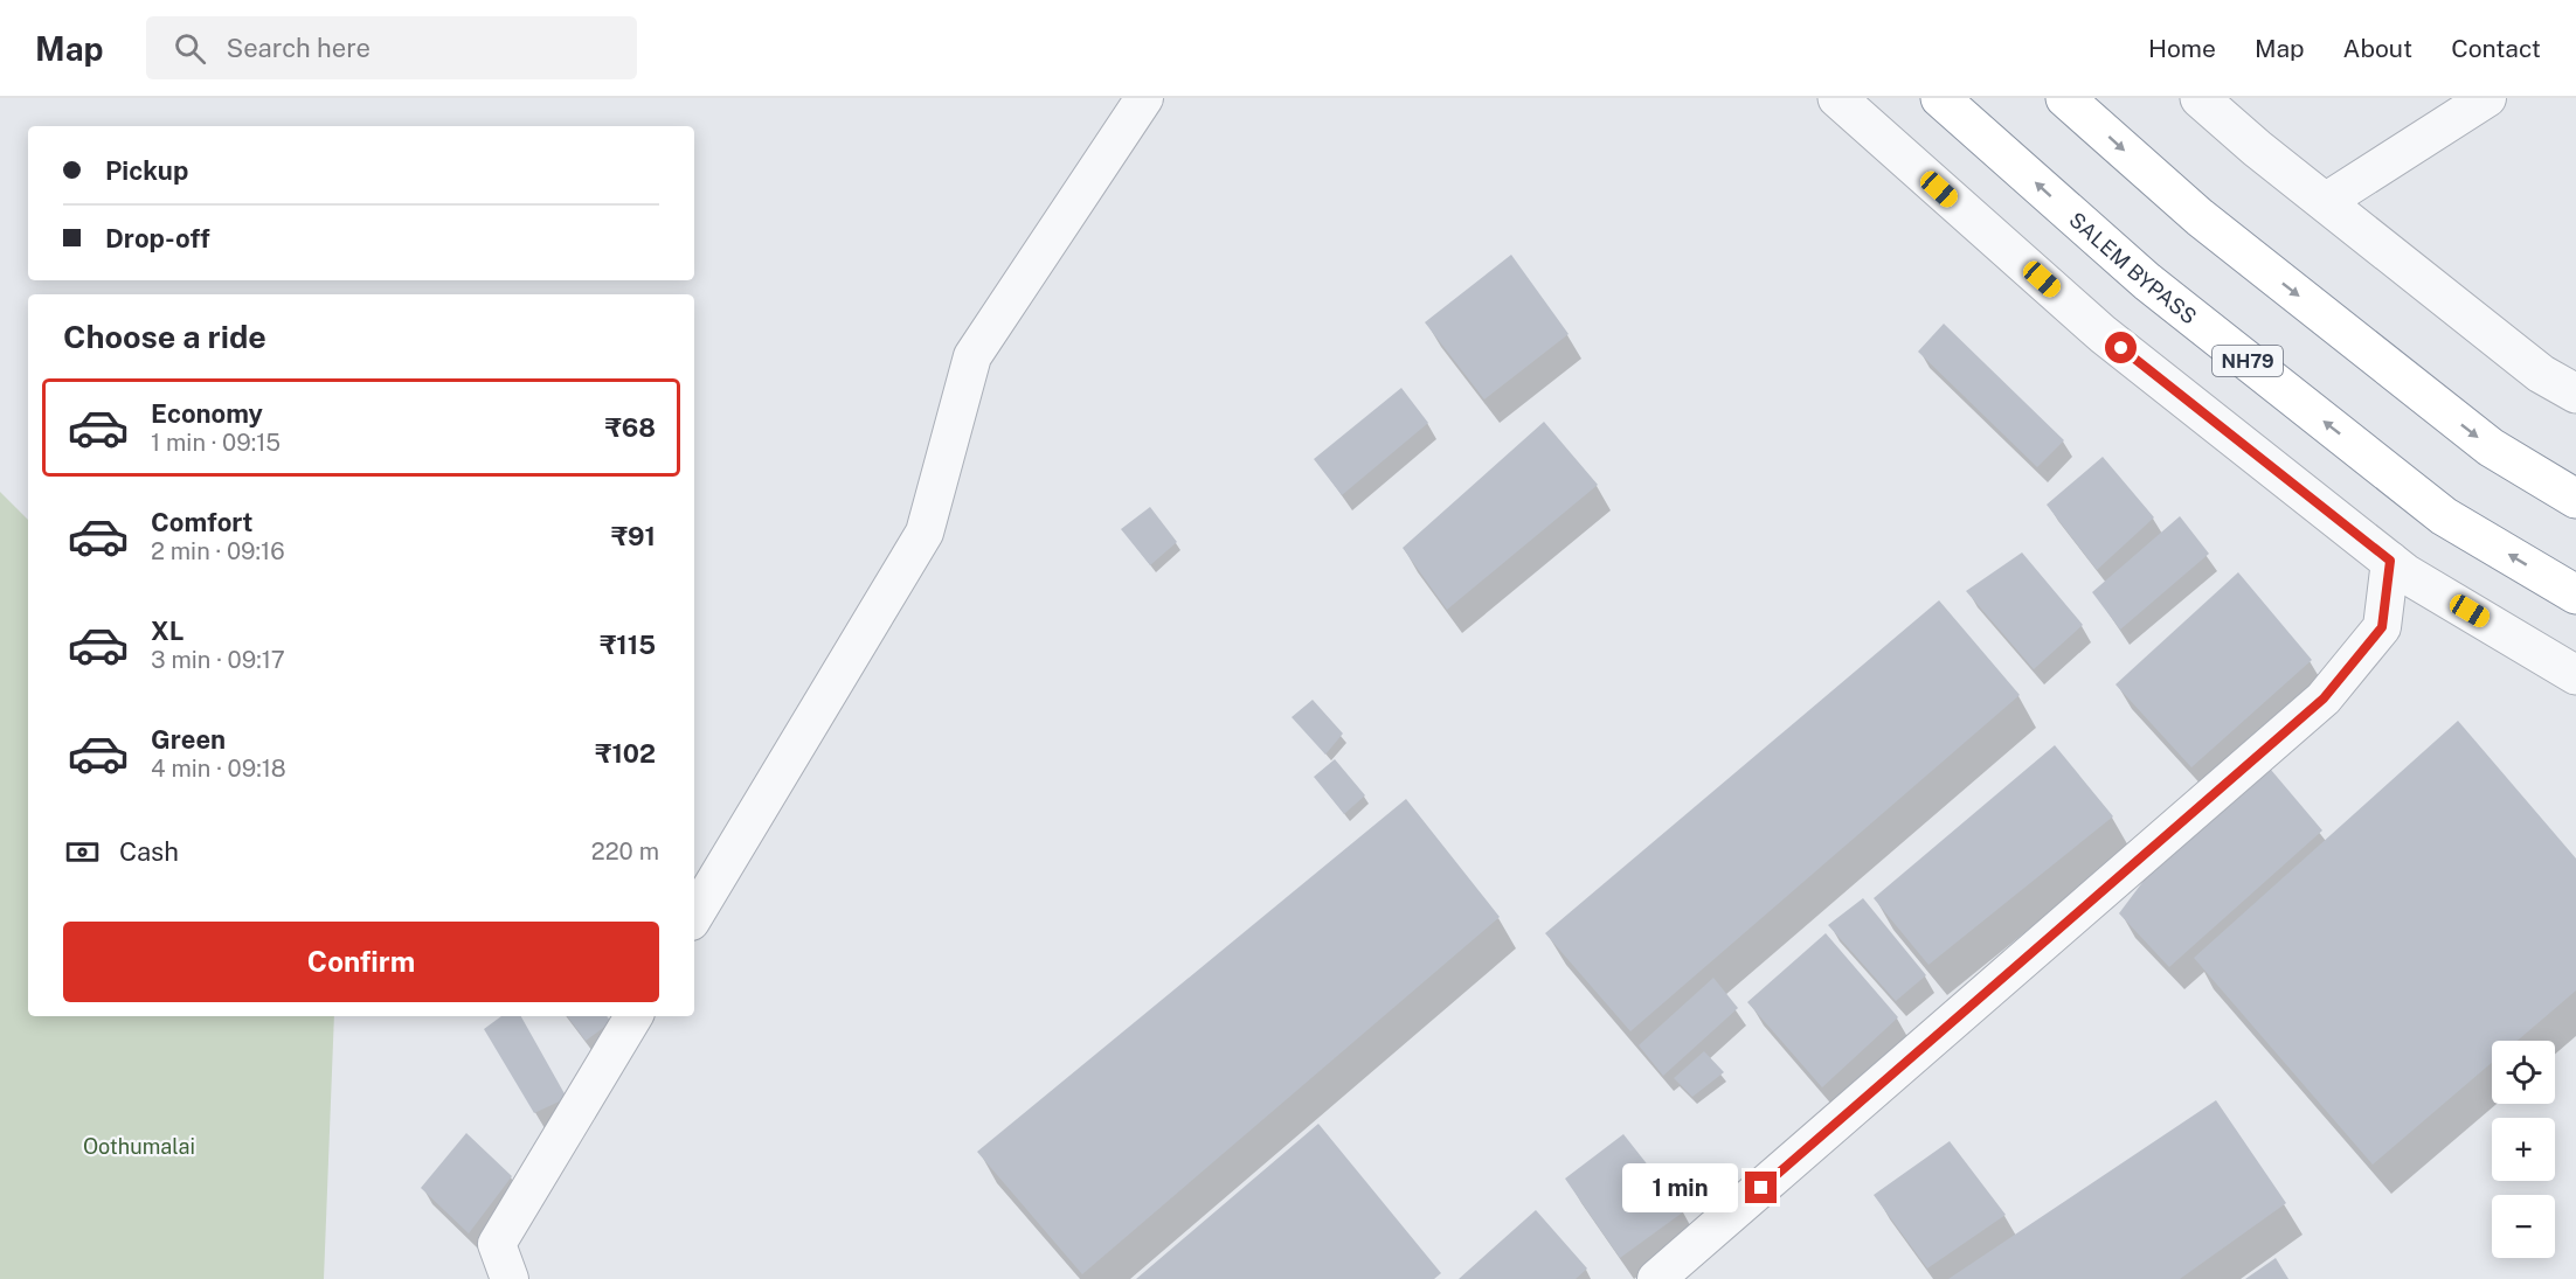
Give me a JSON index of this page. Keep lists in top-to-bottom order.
{
  "streets": {
    "highway": ["SALEM BYPASS", "NH79"]
  },
  "parks": ["Oothumalai"],
  "page": {
    "header": "Map",
    "search": "Search here",
    "nav": [
      "Home",
      "Map",
      "About",
      "Contact"
    ],
    "banner": ["Pickup", "Drop-off"],
    "heading": "Choose a ride",
    "list": [
      {
        "name": "Economy",
        "note": "1 min · 09:15",
        "value": "₹68"
      },
      {
        "name": "Comfort",
        "note": "2 min · 09:16",
        "value": "₹91"
      },
      {
        "name": "XL",
        "note": "3 min · 09:17",
        "value": "₹115"
      },
      {
        "name": "Green",
        "note": "4 min · 09:18",
        "value": "₹102"
      }
    ],
    "pay": ["Cash", "220 m"],
    "buttons": "Confirm",
    "map_buttons": ["+", "−"],
    "bubble": "1 min"
  }
}
